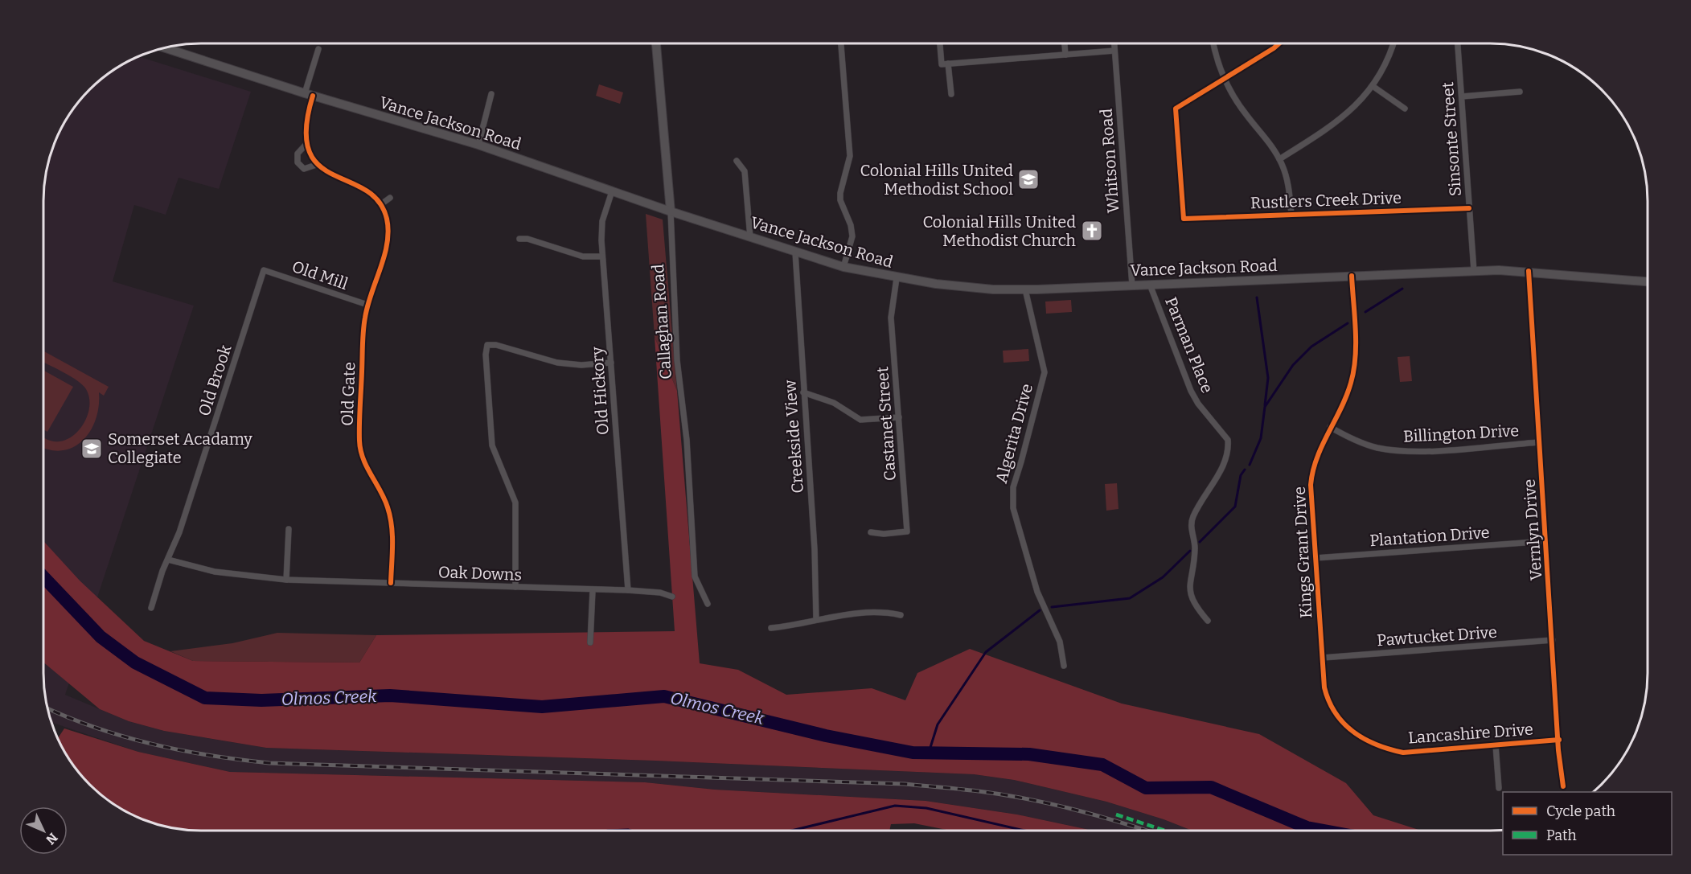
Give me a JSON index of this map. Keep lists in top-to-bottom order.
{
  "streets": {
    "main road": ["Vance Jackson Road", "Callaghan Road"],
    "street": [
      "Sinsonte Street",
      "Whitson Road",
      "Rustlers Creek Drive",
      "Old Mill",
      "Parman Place",
      "Old Brook",
      "Old Hickory",
      "Old Gate",
      "Castanet Street",
      "Algerita Drive",
      "Billington Drive",
      "Creekside View",
      "Vernlyn Drive",
      "Plantation Drive",
      "Kings Grant Drive",
      "Oak Downs",
      "Pawtucket Drive",
      "Lancashire Drive"
    ]
  },
  "crossings": [
    ["Vance Jackson Road", "Sinsonte Street"],
    ["Vance Jackson Road", "Whitson Road"],
    ["Vance Jackson Road", "Callaghan Road"],
    ["Vance Jackson Road", "Parman Place"],
    ["Vance Jackson Road", "Old Hickory"],
    ["Vance Jackson Road", "Castanet Street"],
    ["Vance Jackson Road", "Algerita Drive"],
    ["Vance Jackson Road", "Creekside View"],
    ["Vance Jackson Road", "Vernlyn Drive"],
    ["Vance Jackson Road", "Kings Grant Drive"],
    ["Sinsonte Street", "Rustlers Creek Drive"],
    ["Old Mill", "Old Brook"],
    ["Old Mill", "Old Gate"],
    ["Old Brook", "Oak Downs"],
    ["Old Hickory", "Oak Downs"],
    ["Old Gate", "Oak Downs"],
    ["Billington Drive", "Vernlyn Drive"],
    ["Billington Drive", "Kings Grant Drive"],
    ["Vernlyn Drive", "Plantation Drive"],
    ["Vernlyn Drive", "Pawtucket Drive"],
    ["Vernlyn Drive", "Lancashire Drive"],
    ["Plantation Drive", "Kings Grant Drive"],
    ["Kings Grant Drive", "Pawtucket Drive"],
    ["Kings Grant Drive", "Lancashire Drive"]
  ],
  "water": ["Olmos Creek"],
  "places": {
    "school or university": ["Colonial Hills United Methodist School", "Somerset Acadamy Collegiate"],
    "church": ["Colonial Hills United Methodist Church"]
  },
  "legend": ["Cycle path", "Path"],
  "north": "bottom right"
}
